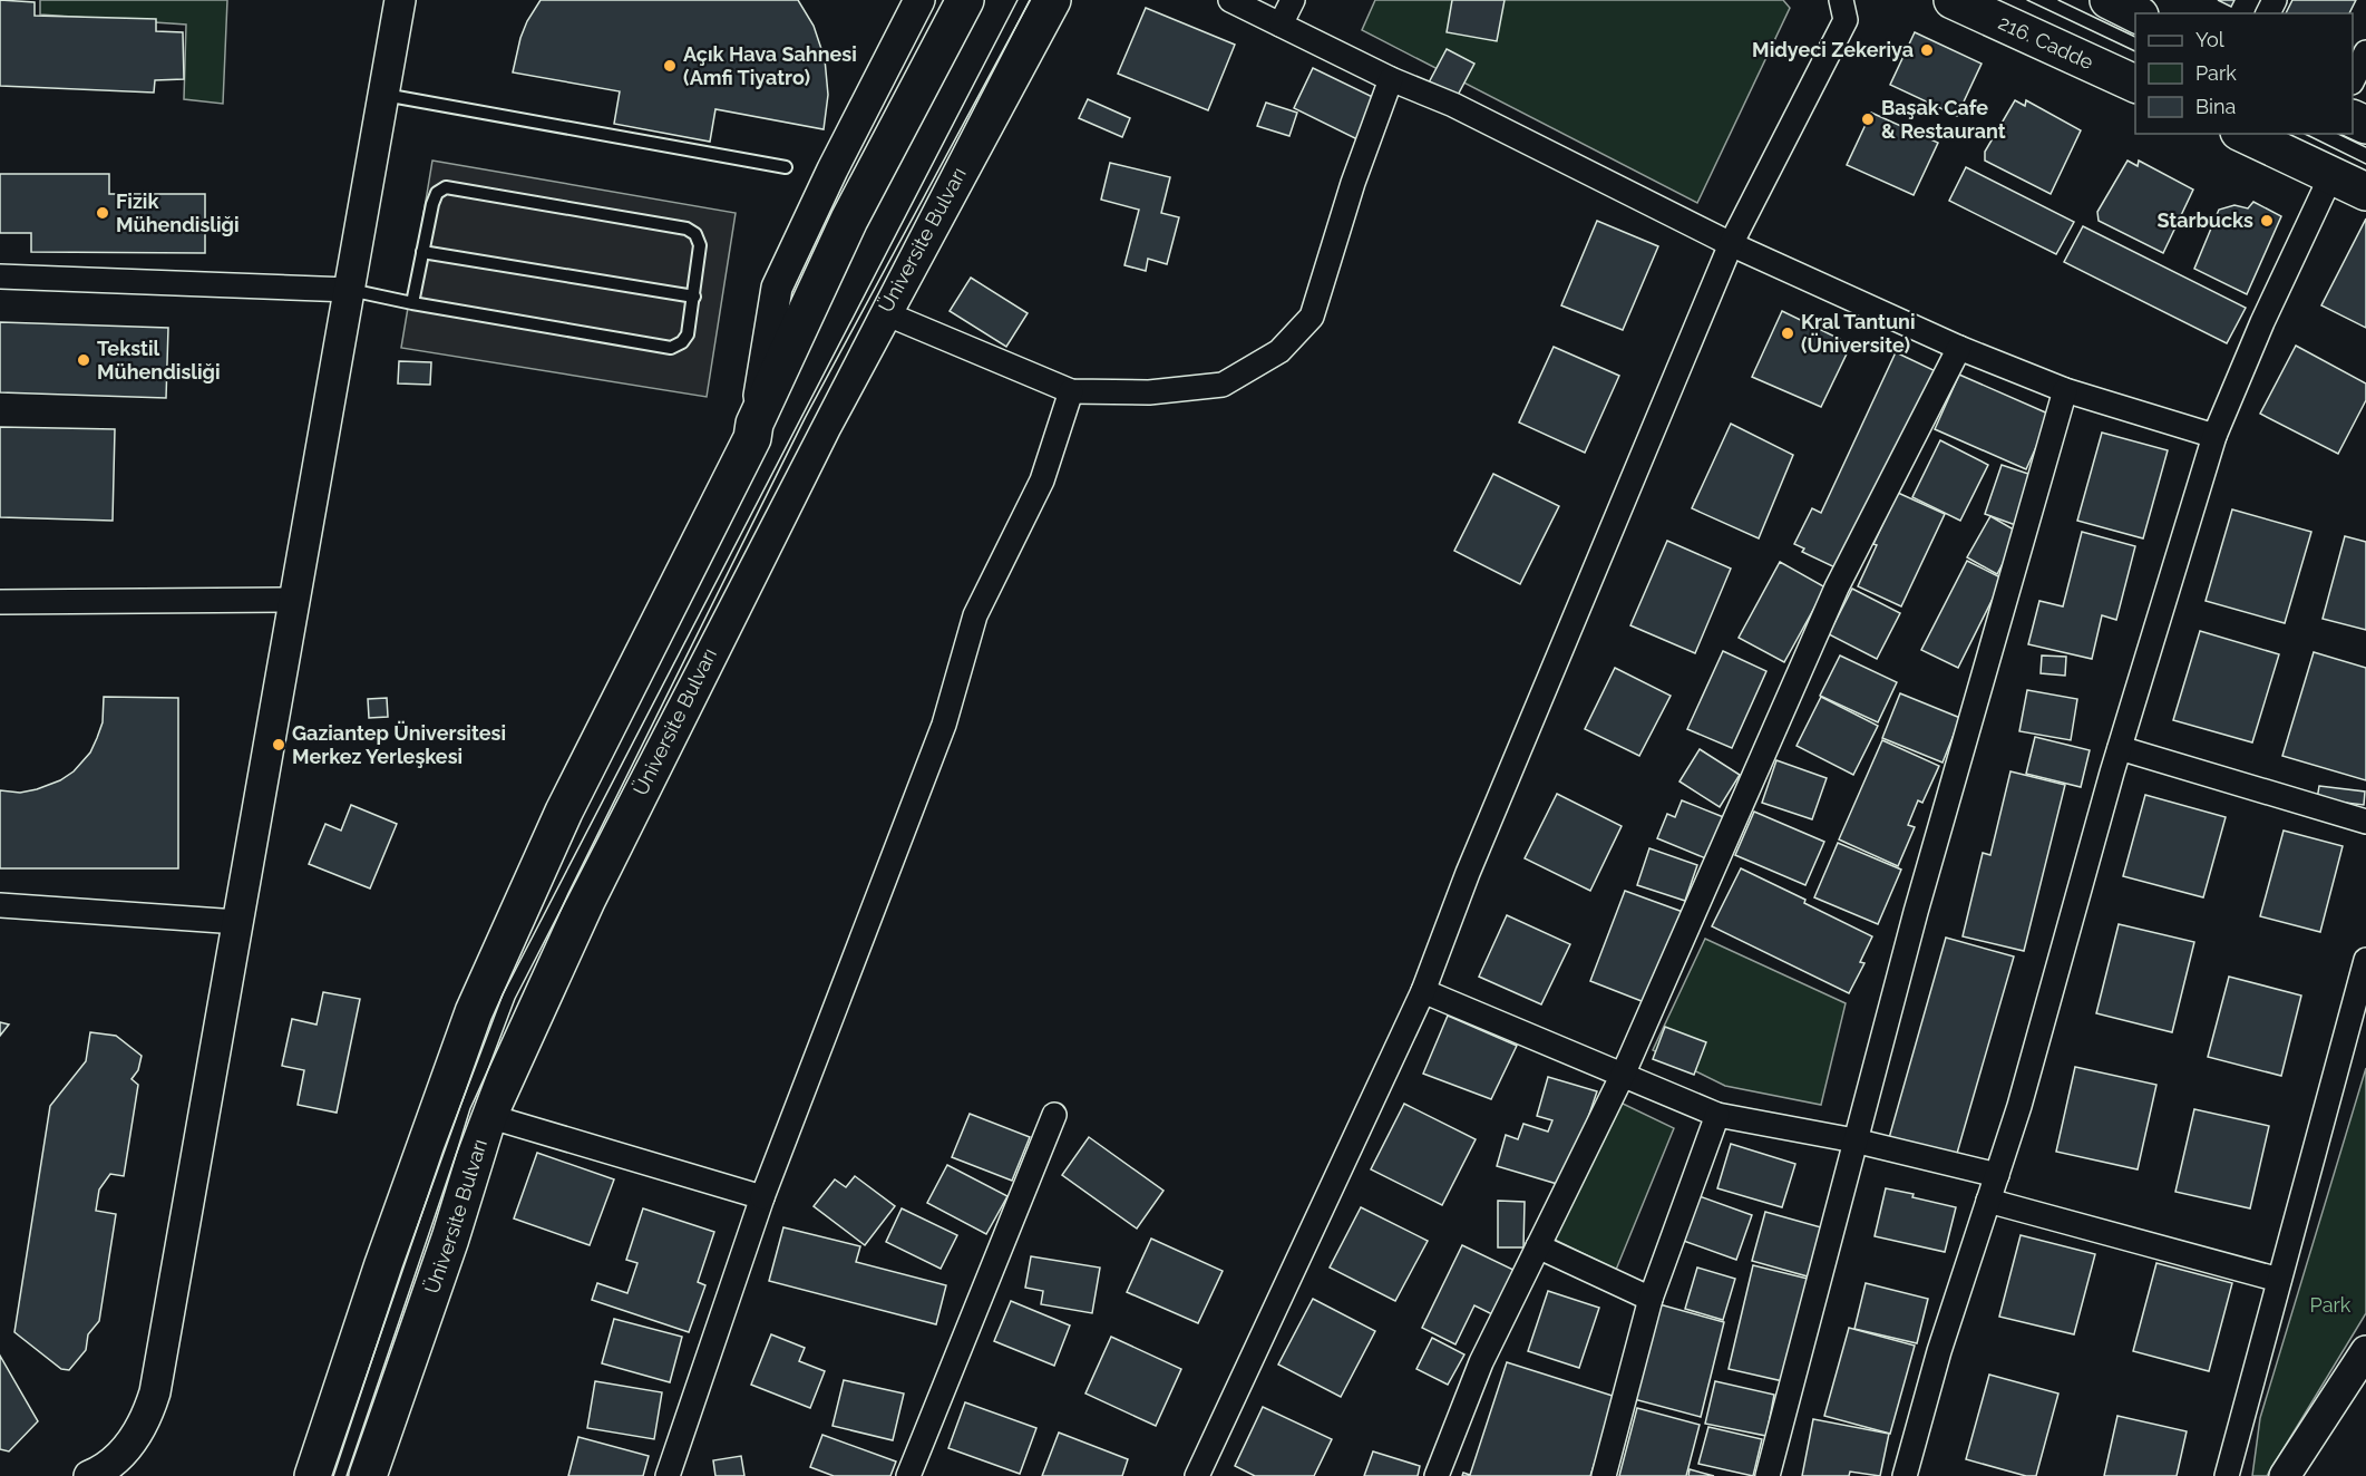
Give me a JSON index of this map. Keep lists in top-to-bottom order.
{
  "streets": {
    "main road": ["216. Cadde", "Üniversite Bulvarı"]
  },
  "parks": ["Park"],
  "places": [
    "Midyeci Zekeriya",
    "Açık Hava Sahnesi (Amfi Tiyatro)",
    "Başak Cafe & Restaurant",
    "Fizik Mühendisliği",
    "Starbucks",
    "Kral Tantuni (Üniversite)",
    "Tekstil Mühendisliği",
    "Gaziantep Üniversitesi Merkez Yerleşkesi"
  ],
  "legend": ["Yol", "Park", "Bina"]
}
